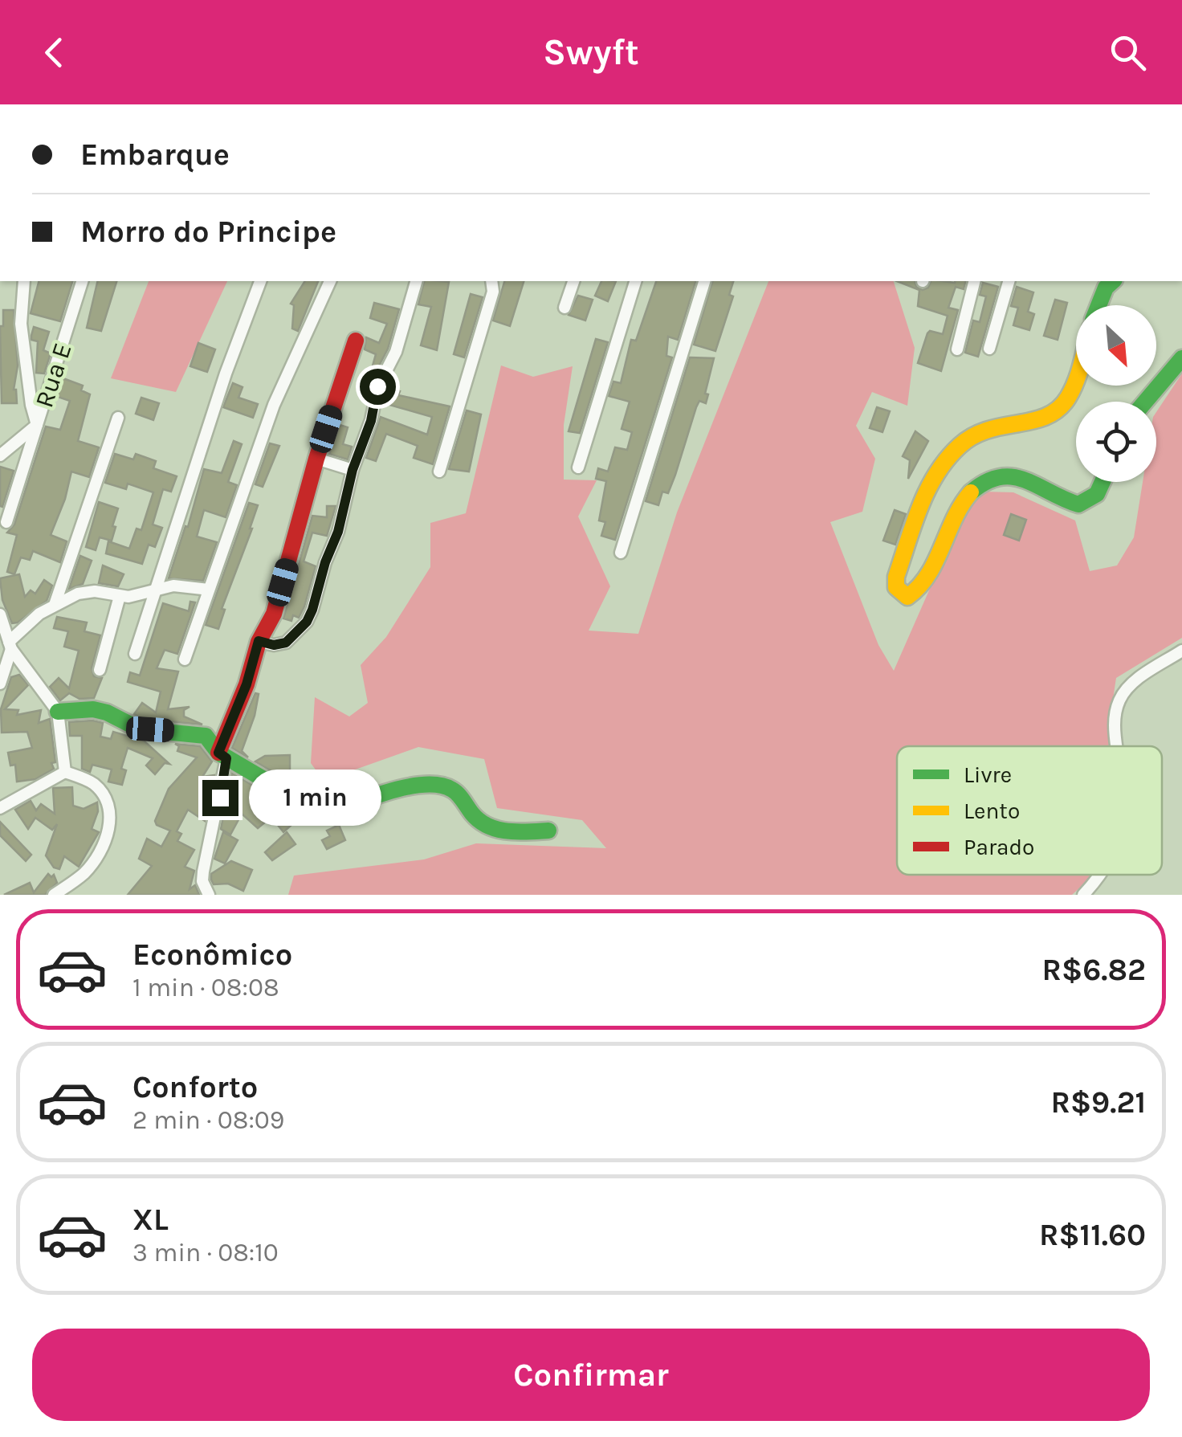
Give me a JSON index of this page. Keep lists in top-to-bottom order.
{
  "streets": {
    "street": ["Rua E"]
  },
  "legend": ["Livre", "Lento", "Parado"],
  "north": "bottom right",
  "page": {
    "header": "Swyft",
    "banner": ["Embarque", "Morro do Principe"],
    "bubble": "1 min",
    "list": [
      {
        "name": "Econômico",
        "note": "1 min · 08:08",
        "value": "R$6.82"
      },
      {
        "name": "Conforto",
        "note": "2 min · 08:09",
        "value": "R$9.21"
      },
      {
        "name": "XL",
        "note": "3 min · 08:10",
        "value": "R$11.60"
      }
    ],
    "buttons": "Confirmar"
  }
}
